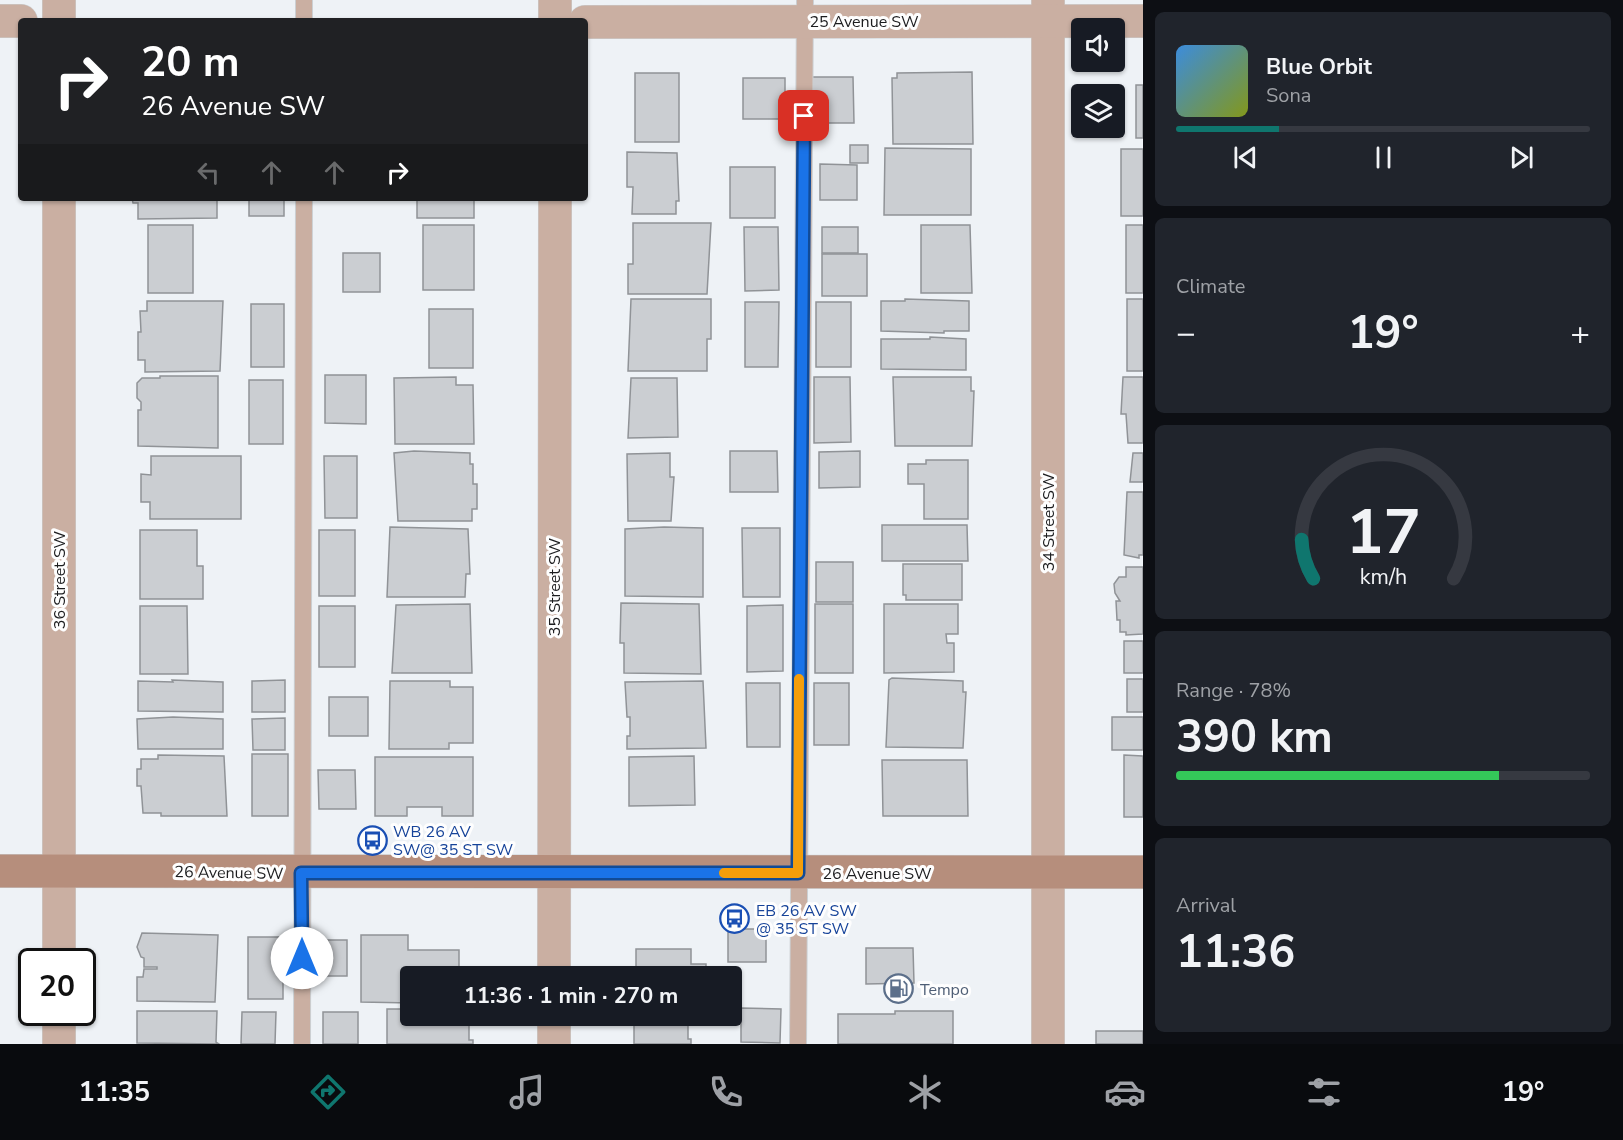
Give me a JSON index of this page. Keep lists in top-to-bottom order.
{
  "streets": {
    "street": [
      "25 Avenue SW",
      "34 Street SW",
      "36 Street SW",
      "35 Street SW",
      "26 Avenue SW"
    ]
  },
  "crossings": [
    ["25 Avenue SW", "34 Street SW"],
    ["34 Street SW", "26 Avenue SW"],
    ["36 Street SW", "26 Avenue SW"],
    ["35 Street SW", "26 Avenue SW"]
  ],
  "places": {
    "bus stop": ["WB 26 AV SW@ 35 ST SW", "EB 26 AV SW @ 35 ST SW"],
    "fuel station": ["Tempo"]
  },
  "page": {
    "turn": ["20 m", "26 Avenue SW"],
    "song": ["Blue Orbit", "Sona"],
    "tile": [
      "Climate",
      ["Range · 78%", "390 km"],
      ["Arrival", "11:36"]
    ],
    "heat": ["−", "19°", "+"],
    "limit": "20",
    "trip": "11:36 · 1 min · 270 m",
    "tabs": ["11:35", "19°"],
    "gauge": ["17", "km/h"]
  }
}
